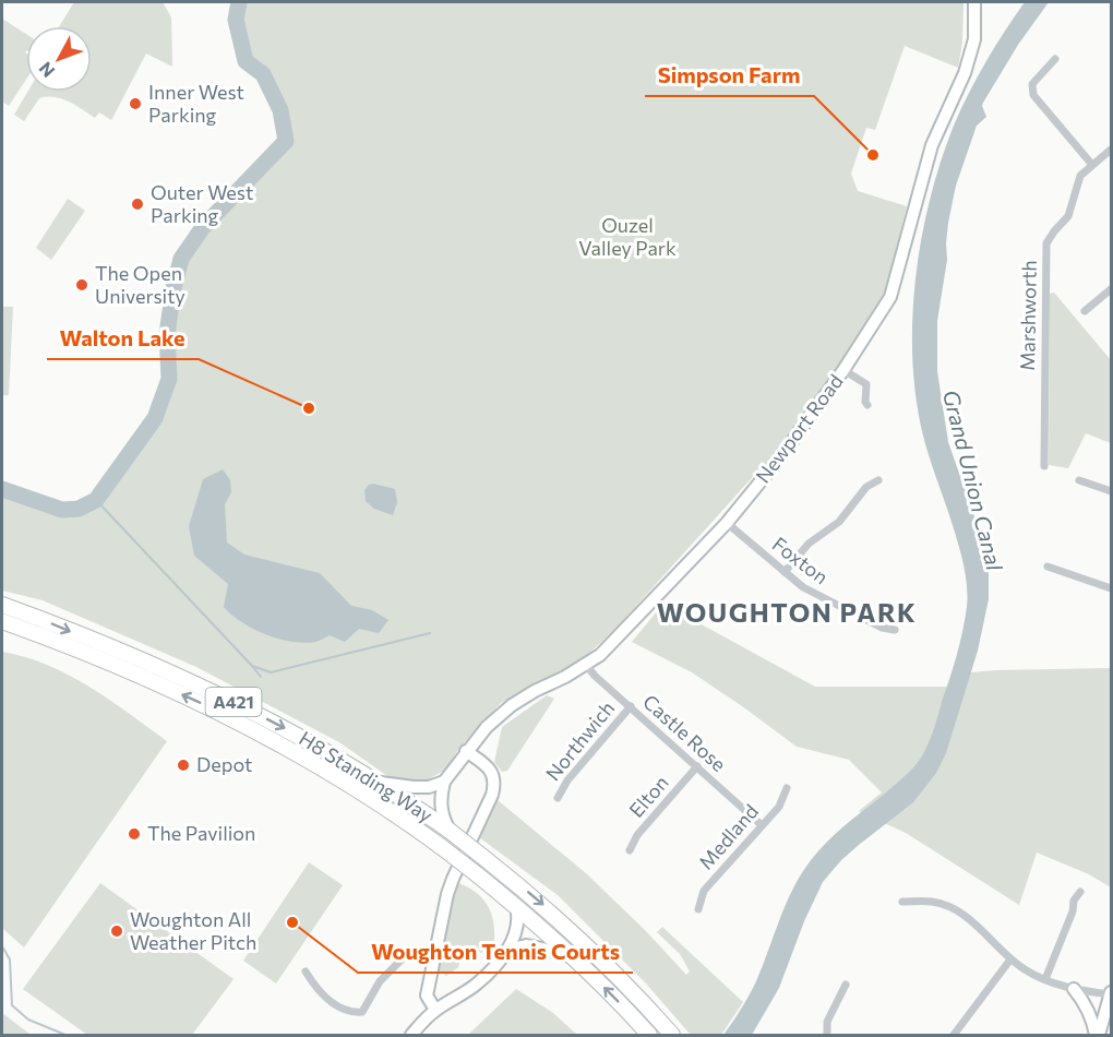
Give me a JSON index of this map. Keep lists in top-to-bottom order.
{
  "streets": {
    "highway": ["A421", "H8 Standing Way"],
    "street": [
      "Marshworth",
      "Newport Road",
      "Foxton",
      "Castle Rose",
      "Northwich",
      "Elton",
      "Medland"
    ]
  },
  "crossings": [
    ["Newport Road", "Foxton"],
    ["Newport Road", "Castle Rose"],
    ["Castle Rose", "Northwich"],
    ["Castle Rose", "Elton"],
    ["Castle Rose", "Medland"]
  ],
  "districts": ["WOUGHTON PARK"],
  "water": ["Grand Union Canal"],
  "parks": ["Ouzel Valley Park"],
  "places": [
    "Inner West Parking",
    "Simpson Farm",
    "Outer West Parking",
    "The Open University",
    "Walton Lake",
    "Depot",
    "The Pavilion",
    "Woughton Tennis Courts",
    "Woughton All Weather Pitch"
  ],
  "north": "bottom left"
}
